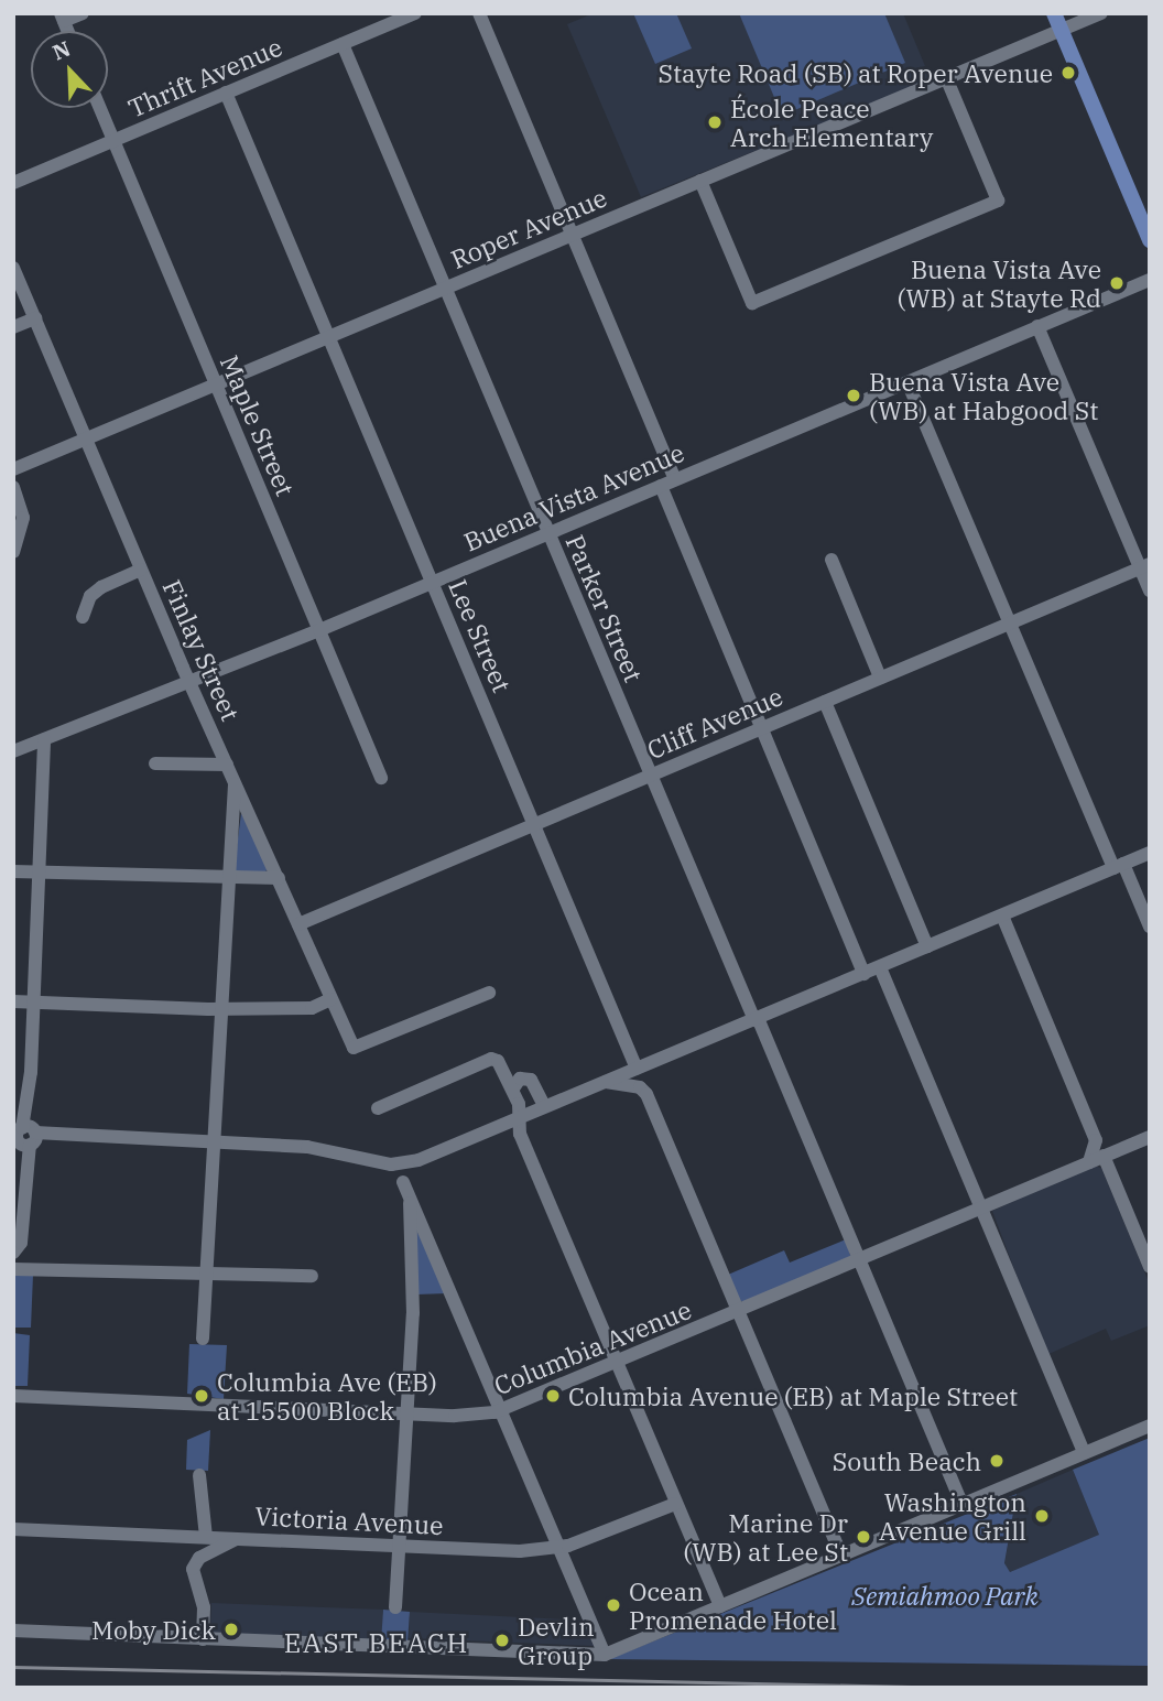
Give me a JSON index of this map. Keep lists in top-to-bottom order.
{
  "streets": {
    "street": [
      "Thrift Avenue",
      "Roper Avenue",
      "Maple Street",
      "Buena Vista Avenue",
      "Parker Street",
      "Lee Street",
      "Finlay Street",
      "Cliff Avenue",
      "Columbia Avenue",
      "Victoria Avenue"
    ]
  },
  "crossings": [
    ["Thrift Avenue", "Maple Street"],
    ["Thrift Avenue", "Parker Street"],
    ["Thrift Avenue", "Lee Street"],
    ["Roper Avenue", "Maple Street"],
    ["Roper Avenue", "Parker Street"],
    ["Roper Avenue", "Lee Street"],
    ["Roper Avenue", "Finlay Street"],
    ["Maple Street", "Buena Vista Avenue"],
    ["Buena Vista Avenue", "Parker Street"],
    ["Buena Vista Avenue", "Lee Street"],
    ["Buena Vista Avenue", "Finlay Street"],
    ["Parker Street", "Cliff Avenue"],
    ["Parker Street", "Columbia Avenue"],
    ["Lee Street", "Cliff Avenue"],
    ["Finlay Street", "Cliff Avenue"]
  ],
  "districts": ["EAST BEACH"],
  "parks": ["Semiahmoo Park"],
  "places": [
    "Stayte Road (SB) at Roper Avenue",
    "École Peace Arch Elementary",
    "Buena Vista Ave (WB) at Stayte Rd",
    "Buena Vista Ave (WB) at Habgood St",
    "Columbia Ave (EB) at 15500 Block",
    "Columbia Avenue (EB) at Maple Street",
    "South Beach",
    "Washington Avenue Grill",
    "Marine Dr (WB) at Lee St",
    "Ocean Promenade Hotel",
    "Moby Dick",
    "Devlin Group"
  ],
  "north": "top left"
}
